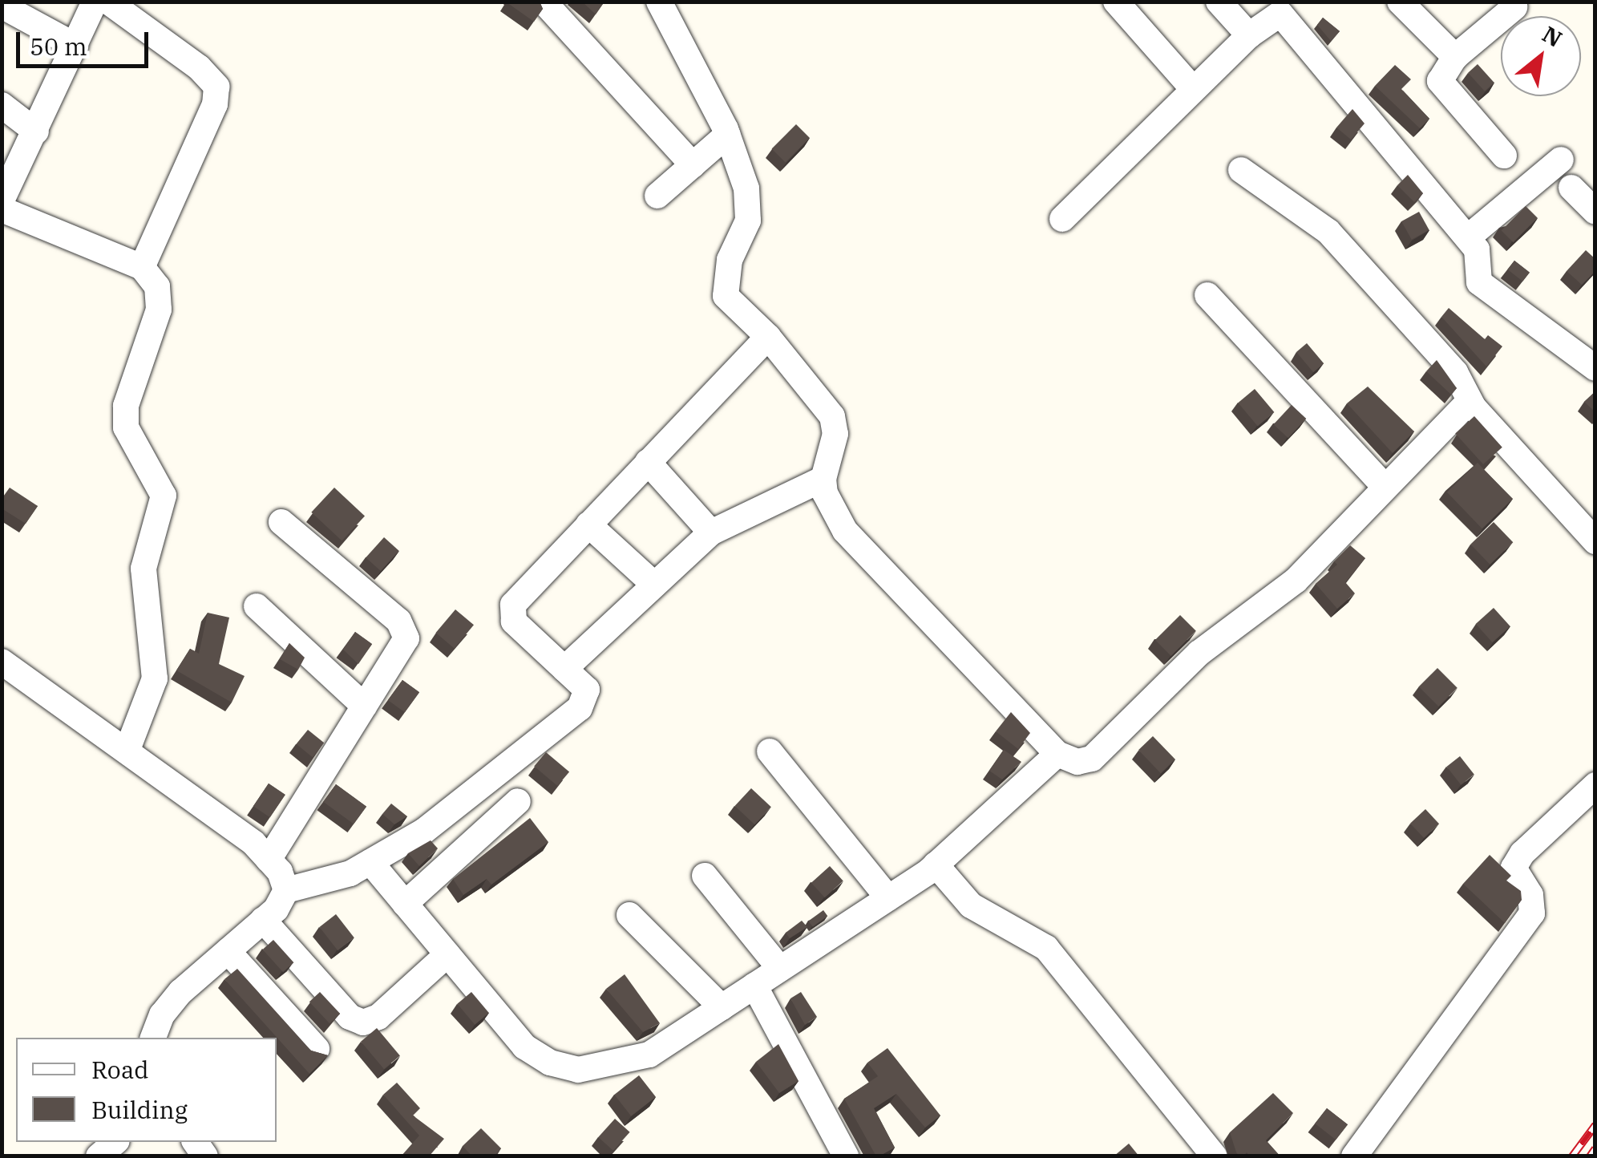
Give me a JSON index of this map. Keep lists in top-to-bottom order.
{
  "legend": ["Road", "Building"],
  "scale_bar": "50 m",
  "north": "top right"
}
